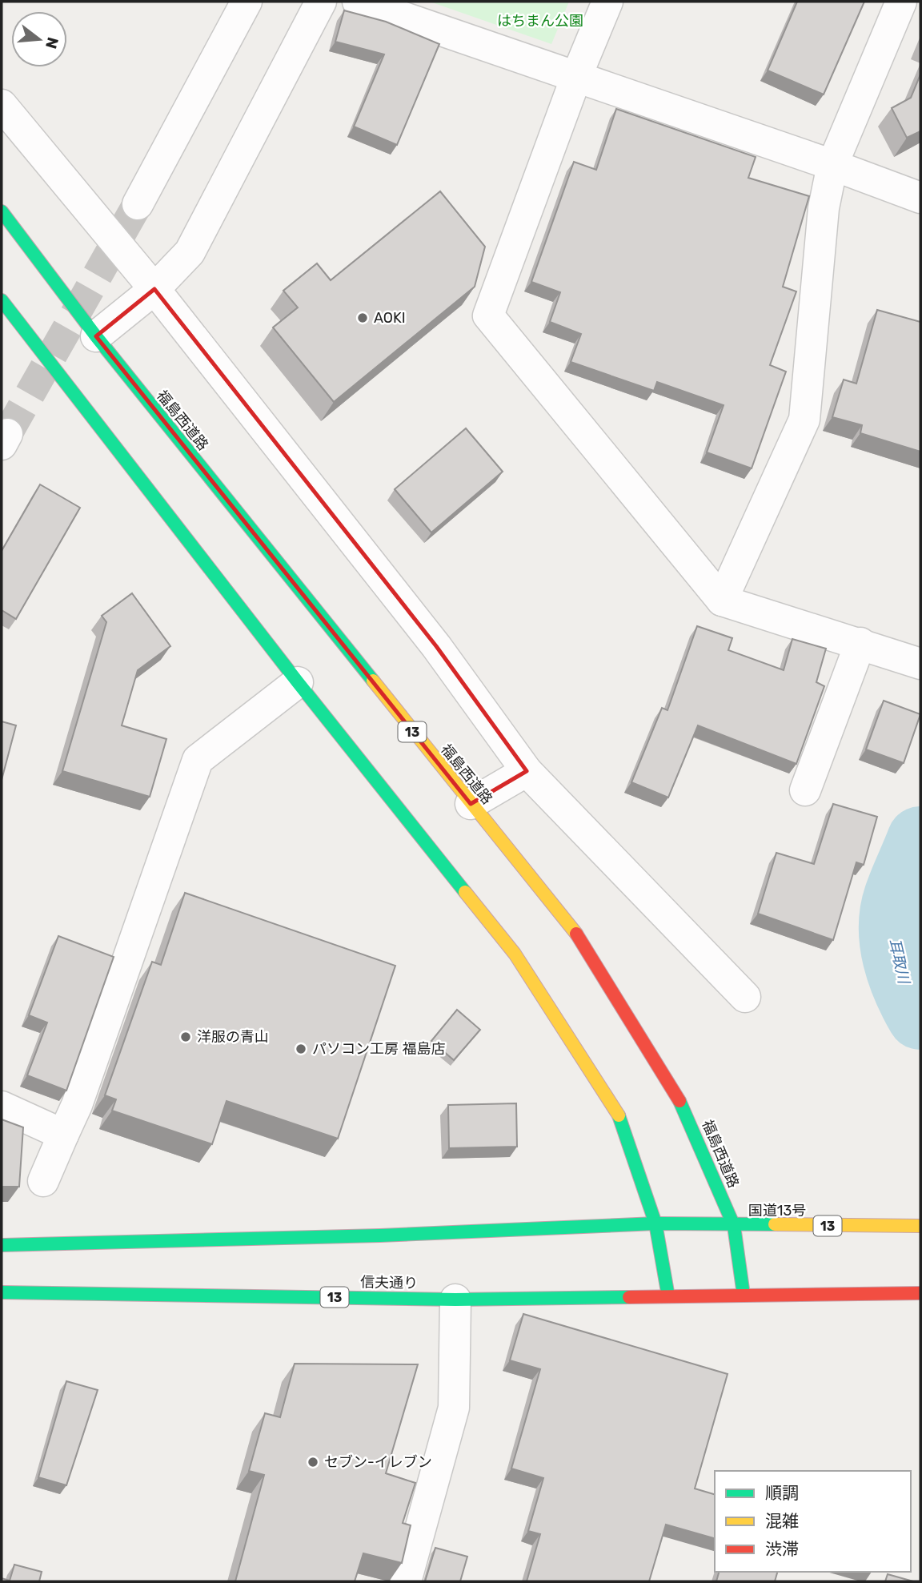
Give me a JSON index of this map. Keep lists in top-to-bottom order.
{
  "streets": {
    "highway": [
      "福島西道路",
      "13",
      "国道13号",
      "信夫通り"
    ]
  },
  "crossings": [
    ["福島西道路", "13"],
    ["福島西道路", "国道13号"],
    ["福島西道路", "信夫通り"],
    ["13", "国道13号"],
    ["13", "信夫通り"]
  ],
  "water": ["耳取川"],
  "parks": ["はちまん公園"],
  "places": [
    "AOKI",
    "洋服の青山",
    "パソコン工房 福島店",
    "セブン-イレブン"
  ],
  "legend": ["順調", "混雑", "渋滞"],
  "north": "right"
}
